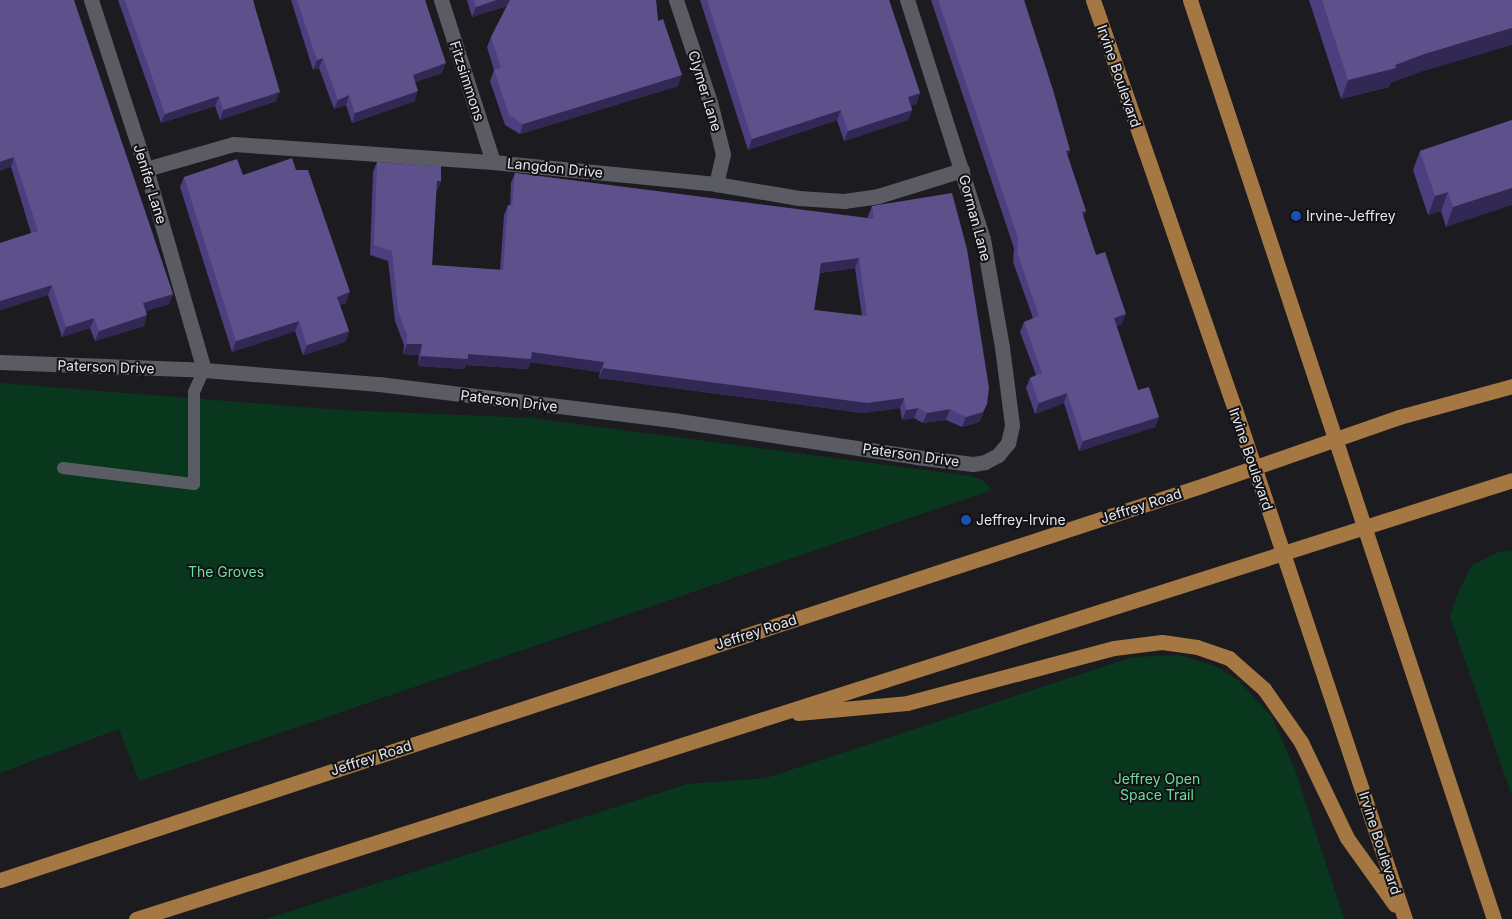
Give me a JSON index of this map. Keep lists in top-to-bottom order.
{
  "streets": {
    "main road": ["Irvine Boulevard", "Jeffrey Road"],
    "street": [
      "Fitzsimmons",
      "Clymer Lane",
      "Langdon Drive",
      "Jenifer Lane",
      "Gorman Lane",
      "Paterson Drive"
    ]
  },
  "crossings": [
    ["Irvine Boulevard", "Jeffrey Road"],
    ["Fitzsimmons", "Langdon Drive"],
    ["Clymer Lane", "Langdon Drive"],
    ["Langdon Drive", "Jenifer Lane"],
    ["Langdon Drive", "Gorman Lane"],
    ["Jenifer Lane", "Paterson Drive"],
    ["Gorman Lane", "Paterson Drive"]
  ],
  "parks": ["The Groves", "Jeffrey Open Space Trail"],
  "places": ["Irvine-Jeffrey", "Jeffrey-Irvine"]
}
